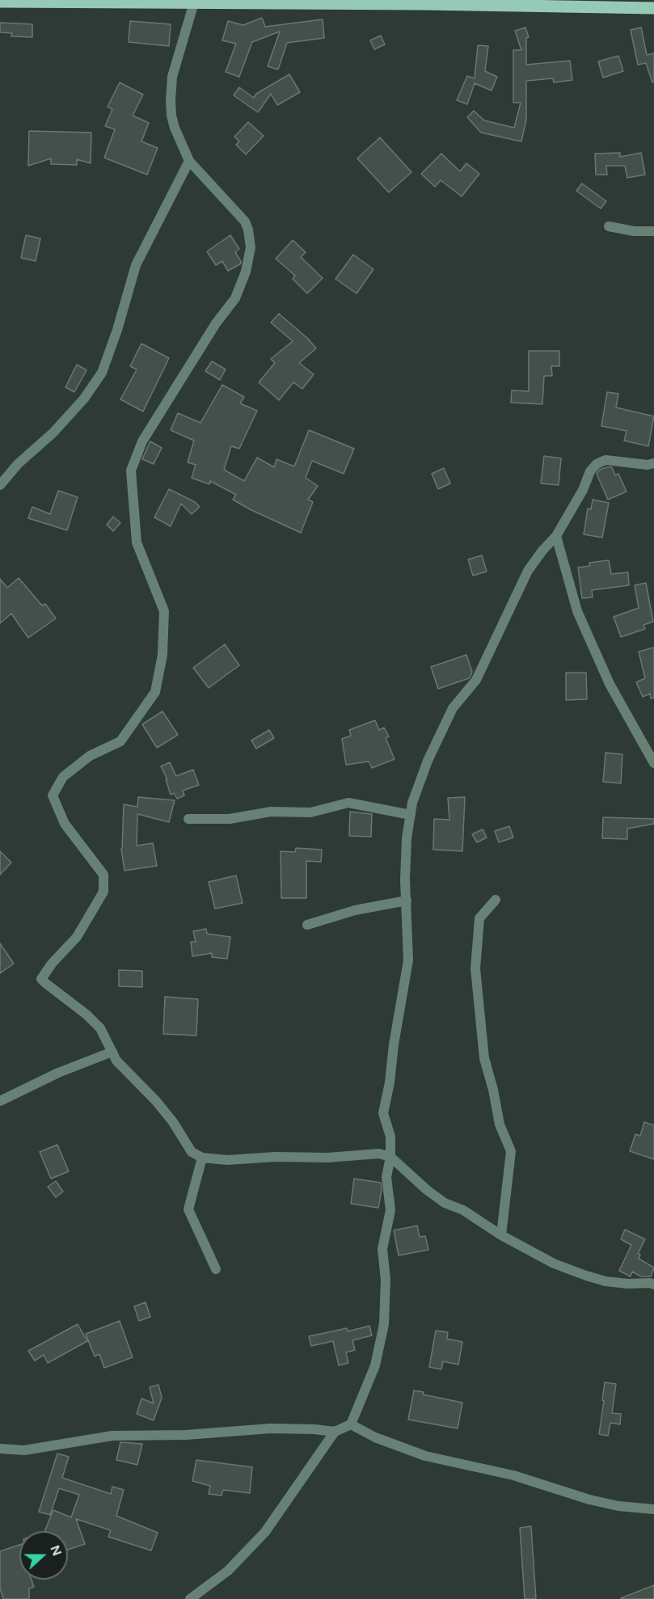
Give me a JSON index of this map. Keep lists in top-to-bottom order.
{
  "north": "right"
}
